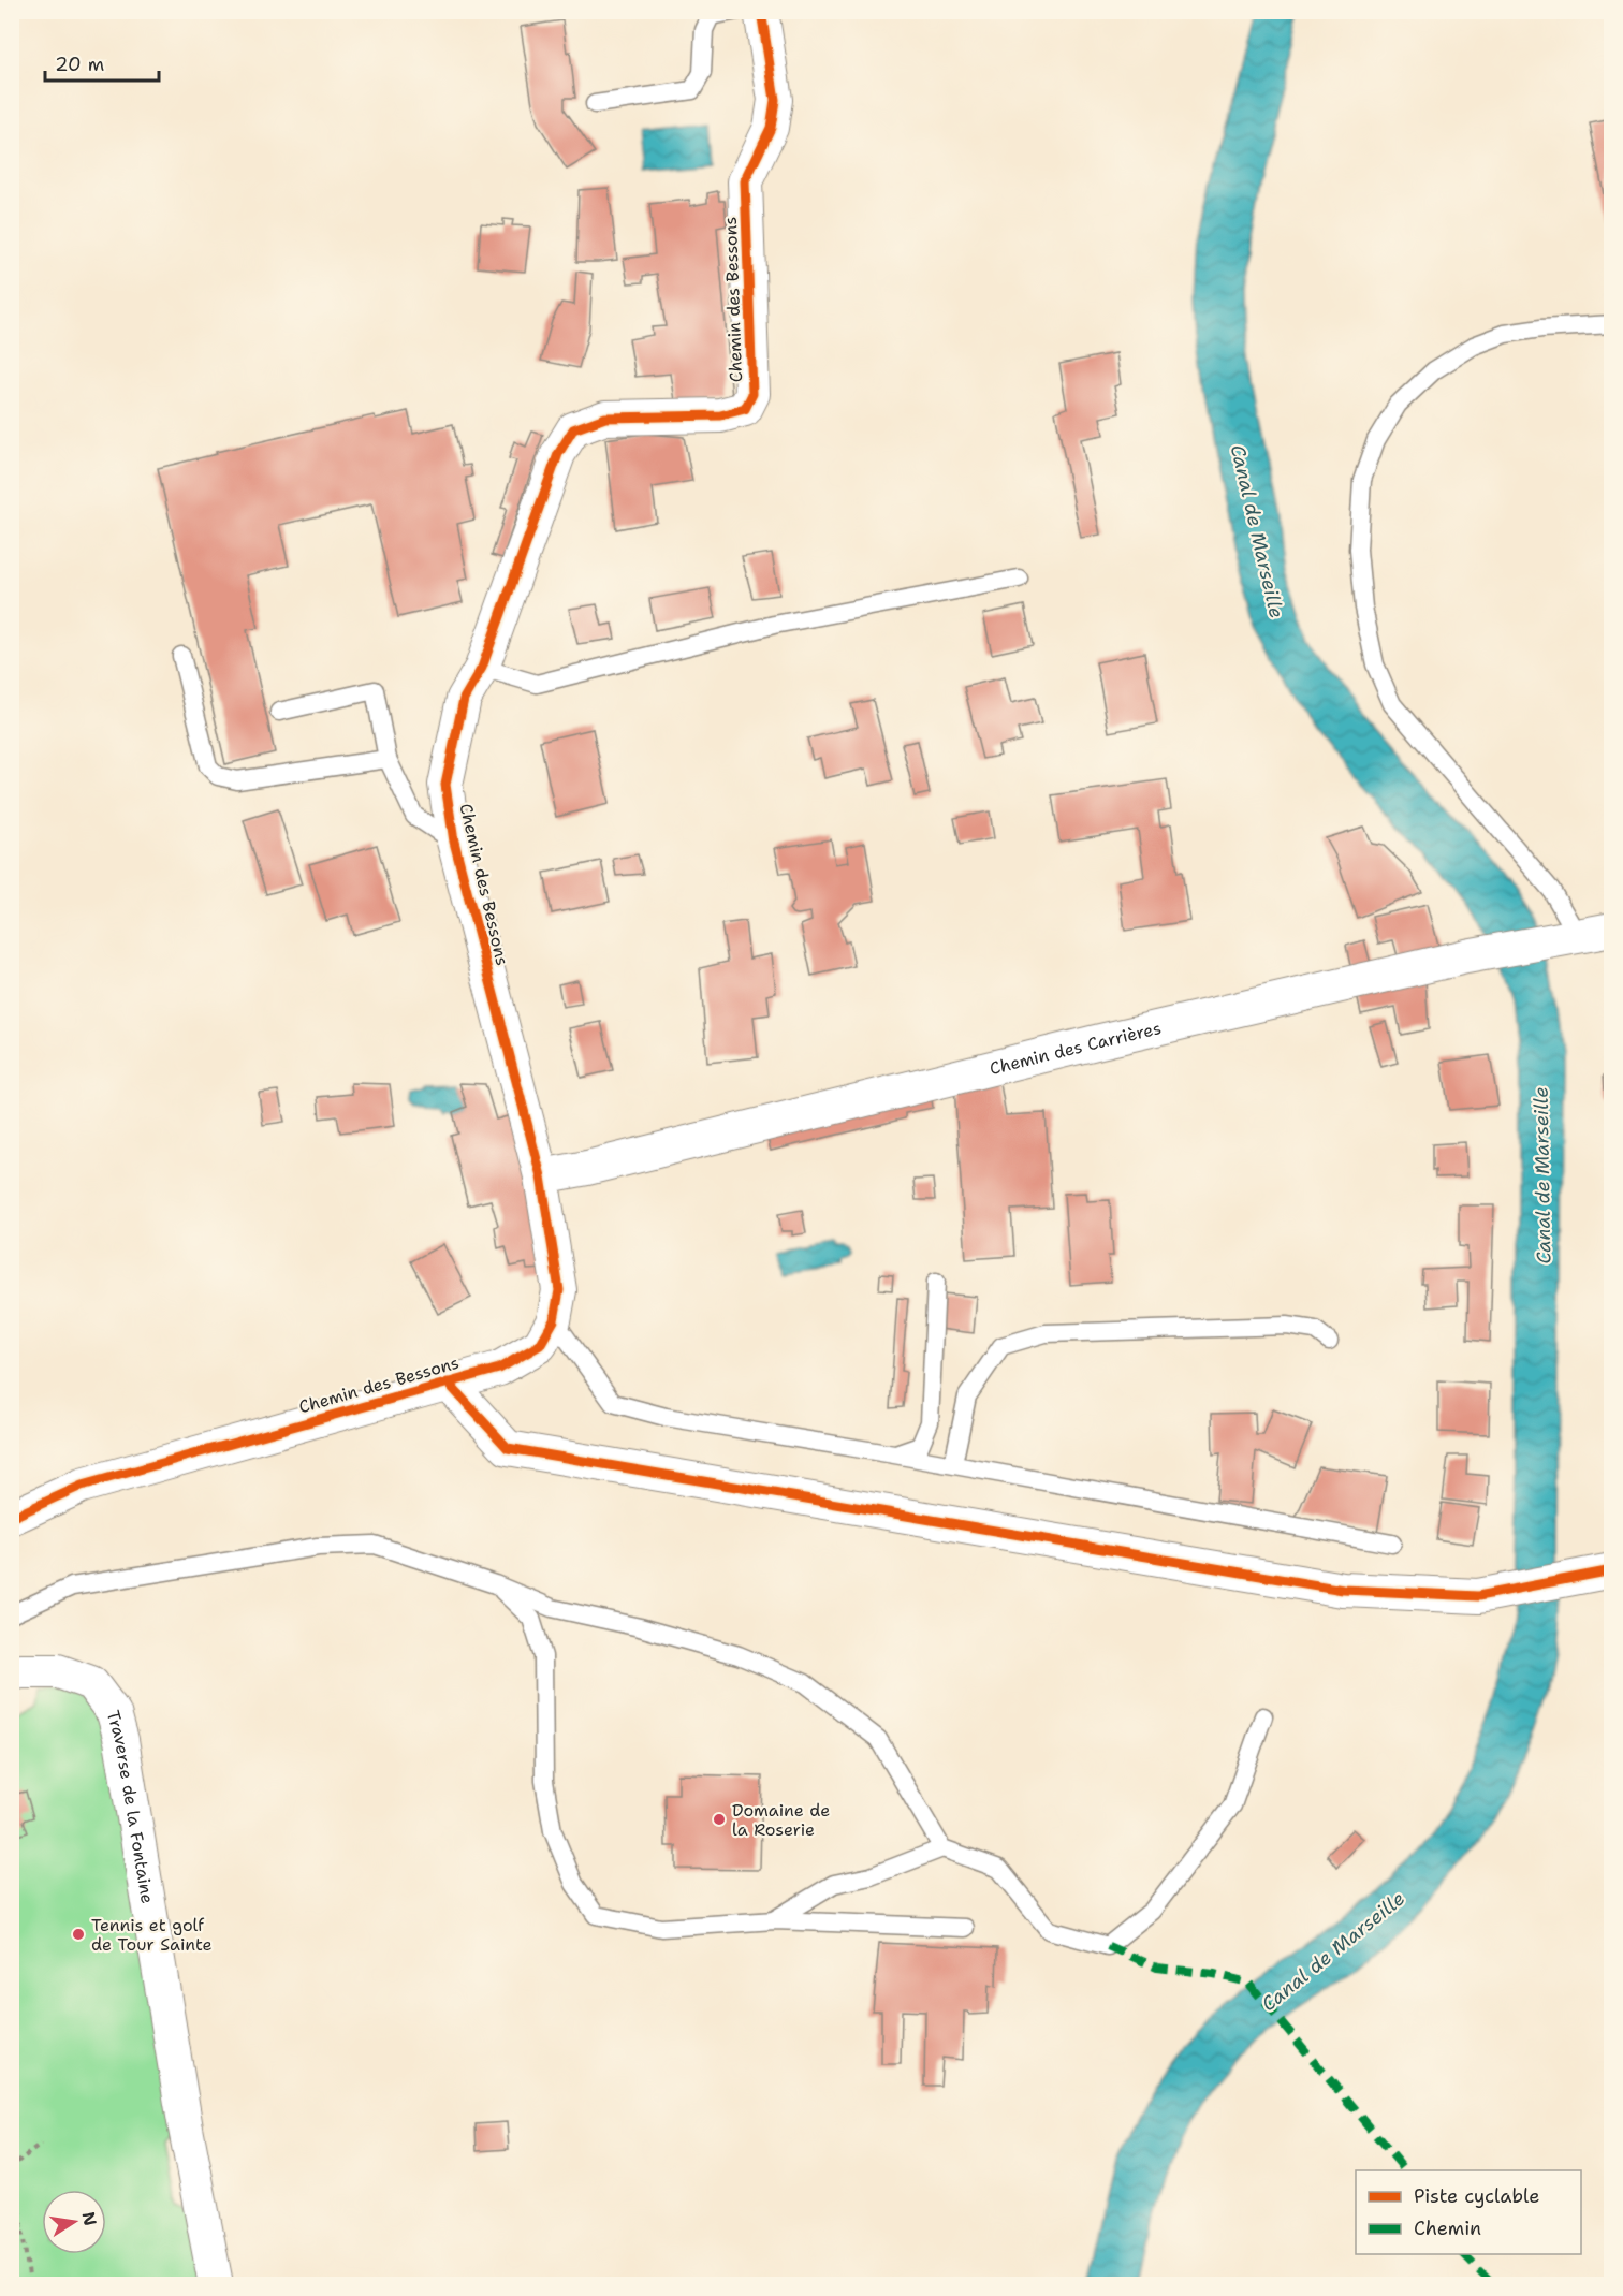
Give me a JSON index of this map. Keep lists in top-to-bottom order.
{
  "streets": {
    "street": ["Chemin des Bessons", "Chemin des Carrières", "Traverse de la Fontaine"]
  },
  "crossings": [
    ["Chemin des Bessons", "Chemin des Carrières"]
  ],
  "water": ["Canal de Marseille"],
  "places": ["Domaine de la Roserie", "Tennis et golf de Tour Sainte"],
  "legend": ["Piste cyclable", "Chemin"],
  "scale_bar": "20 m",
  "north": "right"
}
